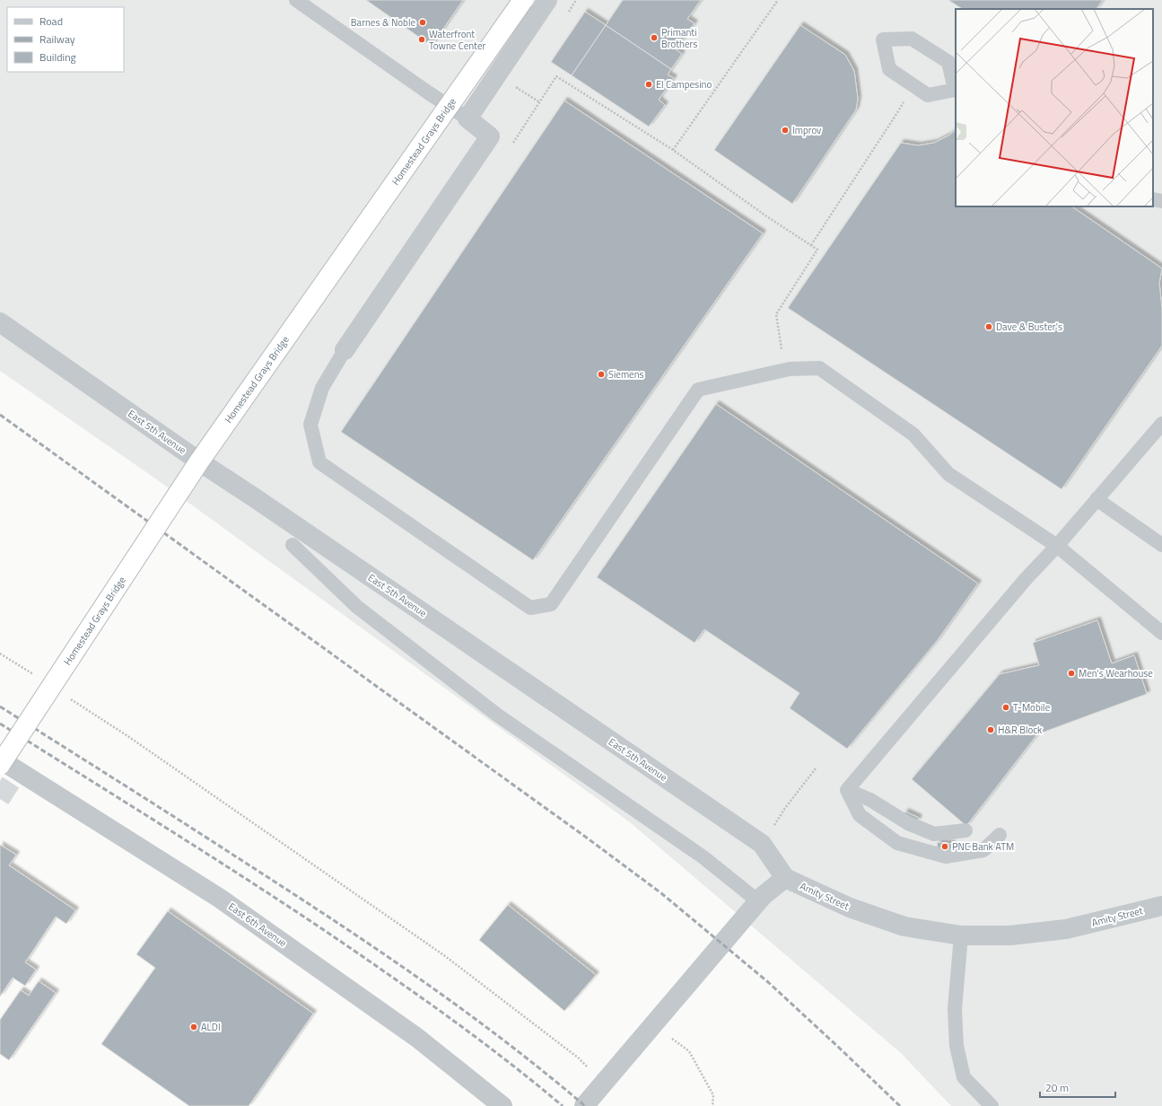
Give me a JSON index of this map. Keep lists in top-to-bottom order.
{
  "streets": {
    "main road": ["Homestead Grays Bridge"],
    "street": ["East 5th Avenue", "Amity Street", "East 6th Avenue"]
  },
  "crossings": [
    ["Homestead Grays Bridge", "East 5th Avenue"],
    ["Homestead Grays Bridge", "East 6th Avenue"],
    ["East 5th Avenue", "Amity Street"]
  ],
  "places": [
    "Barnes & Noble",
    "Primanti Brothers",
    "Waterfront Towne Center",
    "El Campesino",
    "Improv",
    "Dave & Buster's",
    "Siemens",
    "Men's Wearhouse",
    "T-Mobile",
    "H&R Block",
    "PNC Bank ATM",
    "ALDI"
  ],
  "legend": ["Road", "Railway", "Building"],
  "scale_bar": "20 m"
}
